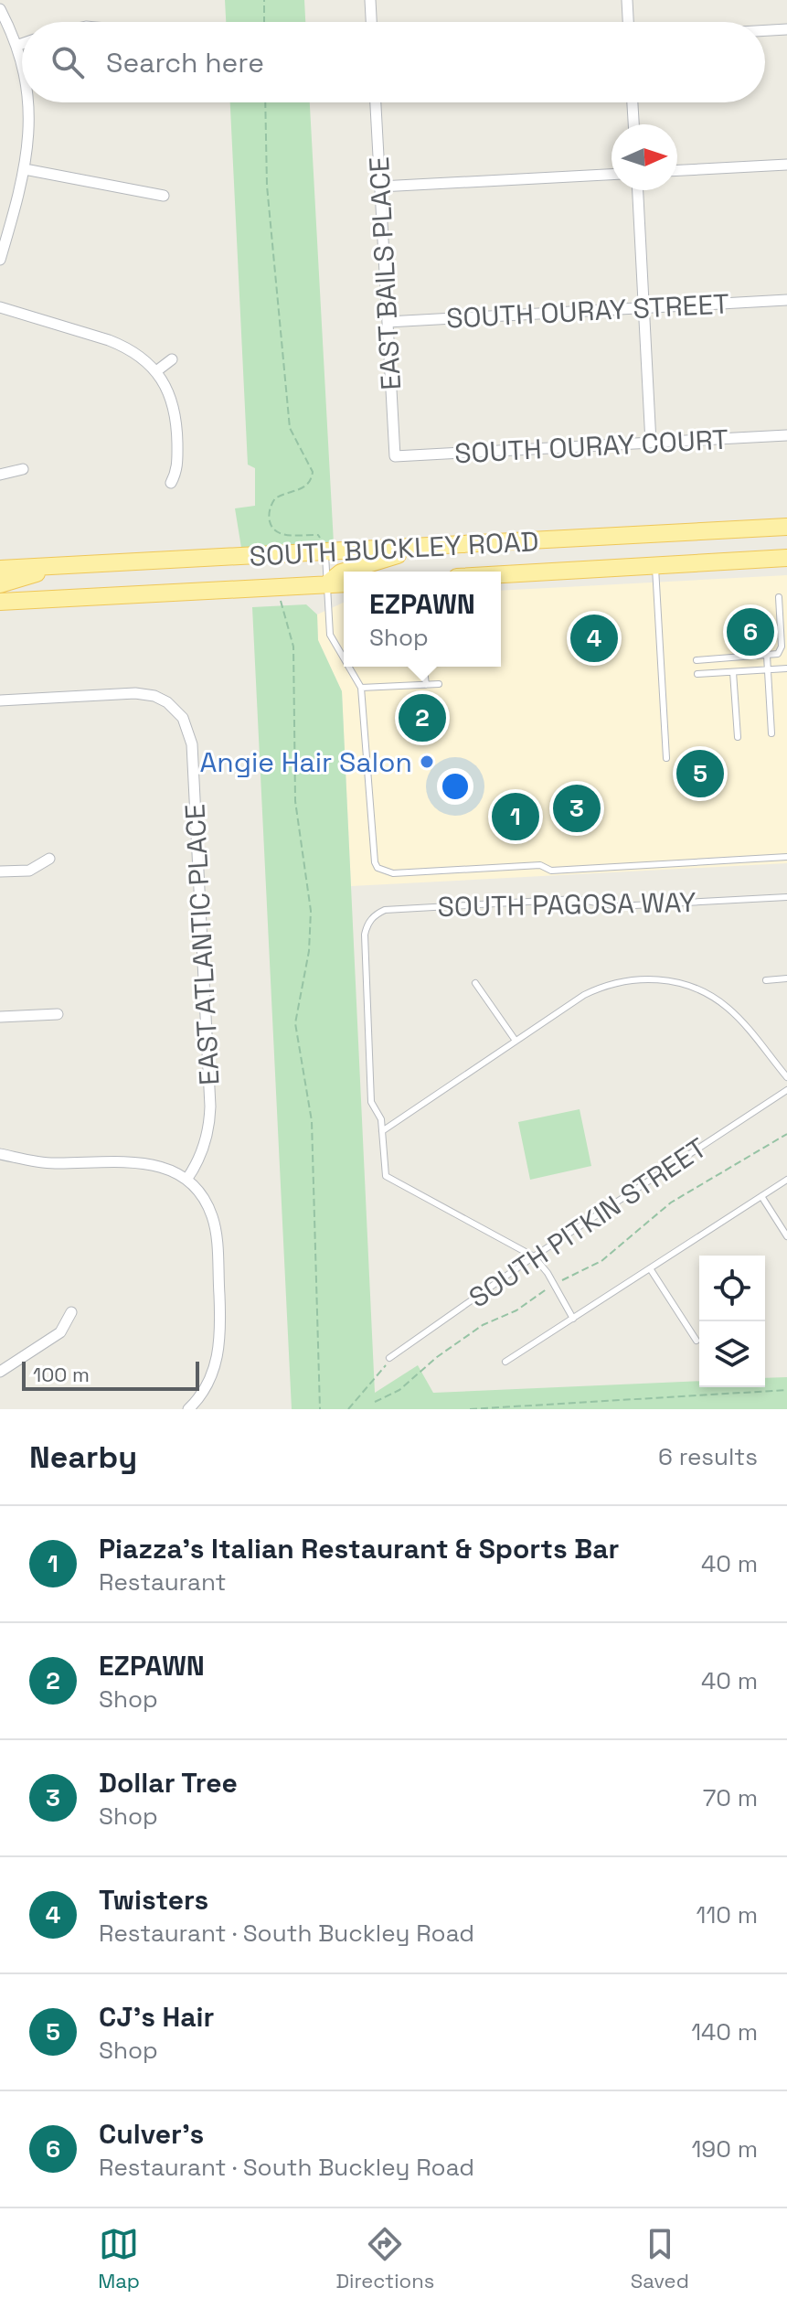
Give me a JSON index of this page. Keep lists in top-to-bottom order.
{
  "streets": {
    "main road": ["SOUTH BUCKLEY ROAD"],
    "street": [
      "EAST BAILS PLACE",
      "SOUTH OURAY STREET",
      "SOUTH OURAY COURT",
      "EAST ATLANTIC PLACE"
    ],
    "lane": ["SOUTH PAGOSA WAY", "SOUTH PITKIN STREET"]
  },
  "crossings": [
    ["EAST BAILS PLACE", "SOUTH OURAY STREET"],
    ["EAST BAILS PLACE", "SOUTH OURAY COURT"],
    ["SOUTH PAGOSA WAY", "SOUTH PITKIN STREET"]
  ],
  "places": ["Angie Hair Salon"],
  "scale_bar": "100 m",
  "north": "right",
  "page": {
    "search": "Search here",
    "popup": ["EZPAWN", "Shop"],
    "pins": [
      "6",
      "4",
      "2",
      "5",
      "3",
      "1"
    ],
    "scale": "100 m",
    "heading": ["Nearby", "6 results"],
    "list": [
      {
        "mark": "1",
        "name": "Piazza's Italian Restaurant & Sports Bar",
        "note": "Restaurant",
        "value": "40 m"
      },
      {
        "mark": "2",
        "name": "EZPAWN",
        "note": "Shop",
        "value": "40 m"
      },
      {
        "mark": "3",
        "name": "Dollar Tree",
        "note": "Shop",
        "value": "70 m"
      },
      {
        "mark": "4",
        "name": "Twisters",
        "note": "Restaurant · South Buckley Road",
        "value": "110 m"
      },
      {
        "mark": "5",
        "name": "CJ's Hair",
        "note": "Shop",
        "value": "140 m"
      },
      {
        "mark": "6",
        "name": "Culver's",
        "note": "Restaurant · South Buckley Road",
        "value": "190 m"
      }
    ],
    "nav": ["Map", "Directions", "Saved"]
  }
}
